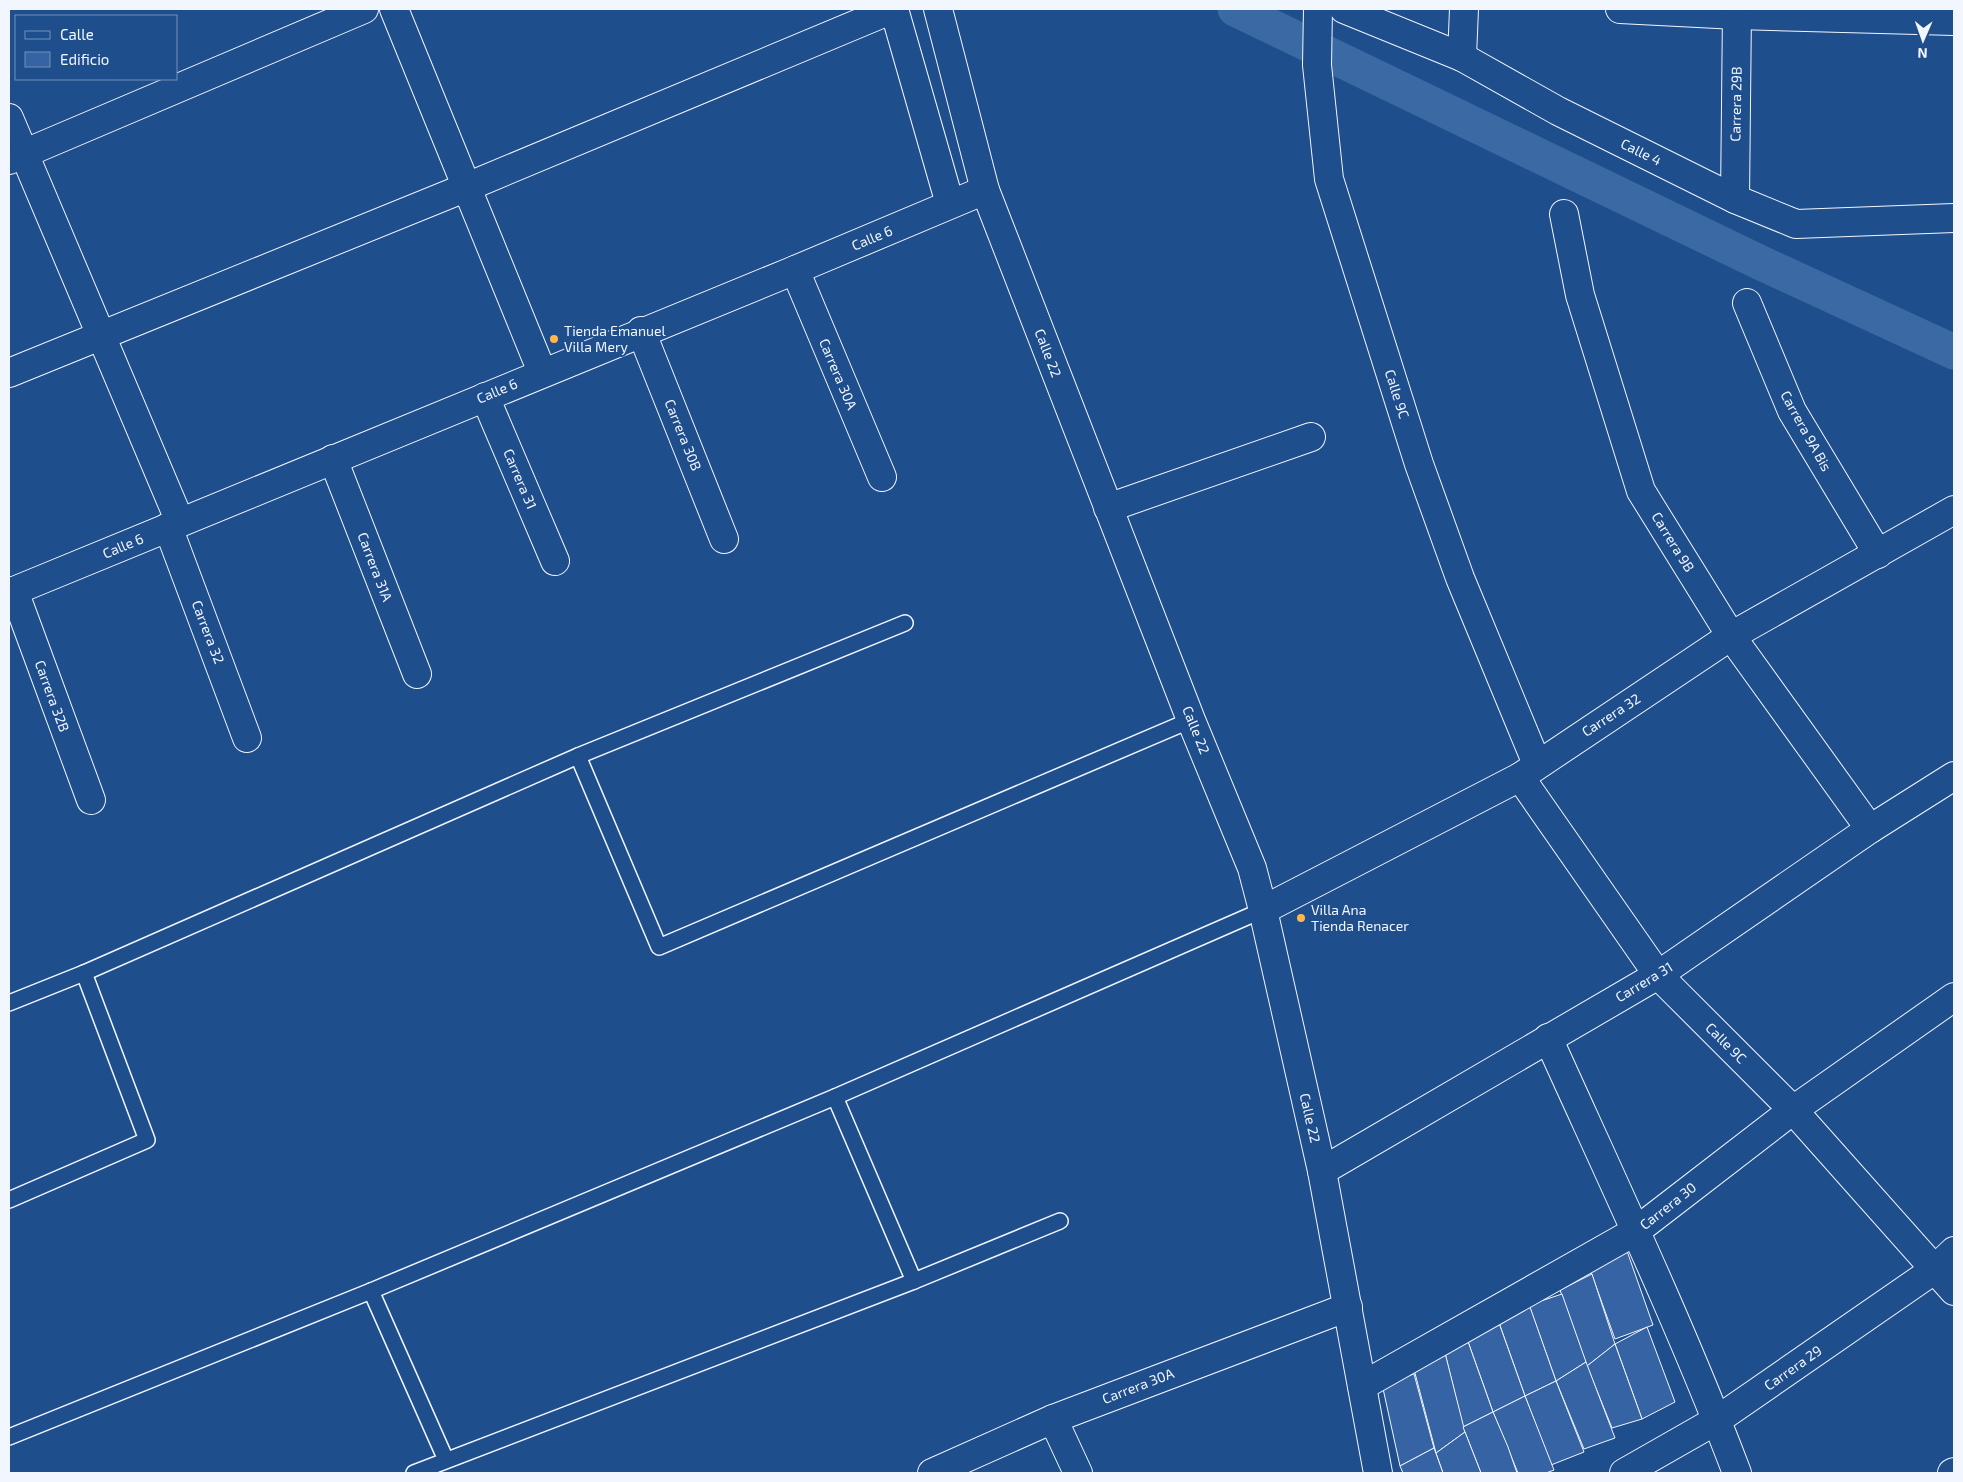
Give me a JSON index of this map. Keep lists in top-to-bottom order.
{
  "streets": {
    "street": [
      "Carrera 29B",
      "Calle 4",
      "Calle 6",
      "Calle 22",
      "Carrera 30A",
      "Calle 9C",
      "Carrera 9A Bis",
      "Carrera 30B",
      "Carrera 31",
      "Carrera 9B",
      "Carrera 31A",
      "Carrera 32",
      "Carrera 32B",
      "Carrera 30",
      "Carrera 29"
    ]
  },
  "crossings": [
    ["Carrera 29B", "Calle 4"],
    ["Calle 6", "Calle 22"],
    ["Calle 6", "Carrera 30A"],
    ["Calle 6", "Carrera 30B"],
    ["Calle 6", "Carrera 31"],
    ["Calle 6", "Carrera 31A"],
    ["Calle 6", "Carrera 32"],
    ["Calle 6", "Carrera 32B"],
    ["Calle 22", "Carrera 30A"],
    ["Calle 22", "Carrera 31"],
    ["Calle 22", "Carrera 32"],
    ["Calle 22", "Carrera 30"],
    ["Calle 9C", "Carrera 31"],
    ["Calle 9C", "Carrera 32"],
    ["Calle 9C", "Carrera 30"],
    ["Calle 9C", "Carrera 29"],
    ["Carrera 9A Bis", "Carrera 32"],
    ["Carrera 31", "Carrera 9B"],
    ["Carrera 9B", "Carrera 32"]
  ],
  "places": ["Tienda Emanuel Villa Mery", "Villa Ana Tienda Renacer"],
  "legend": ["Calle", "Edificio"],
  "north": "bottom"
}
